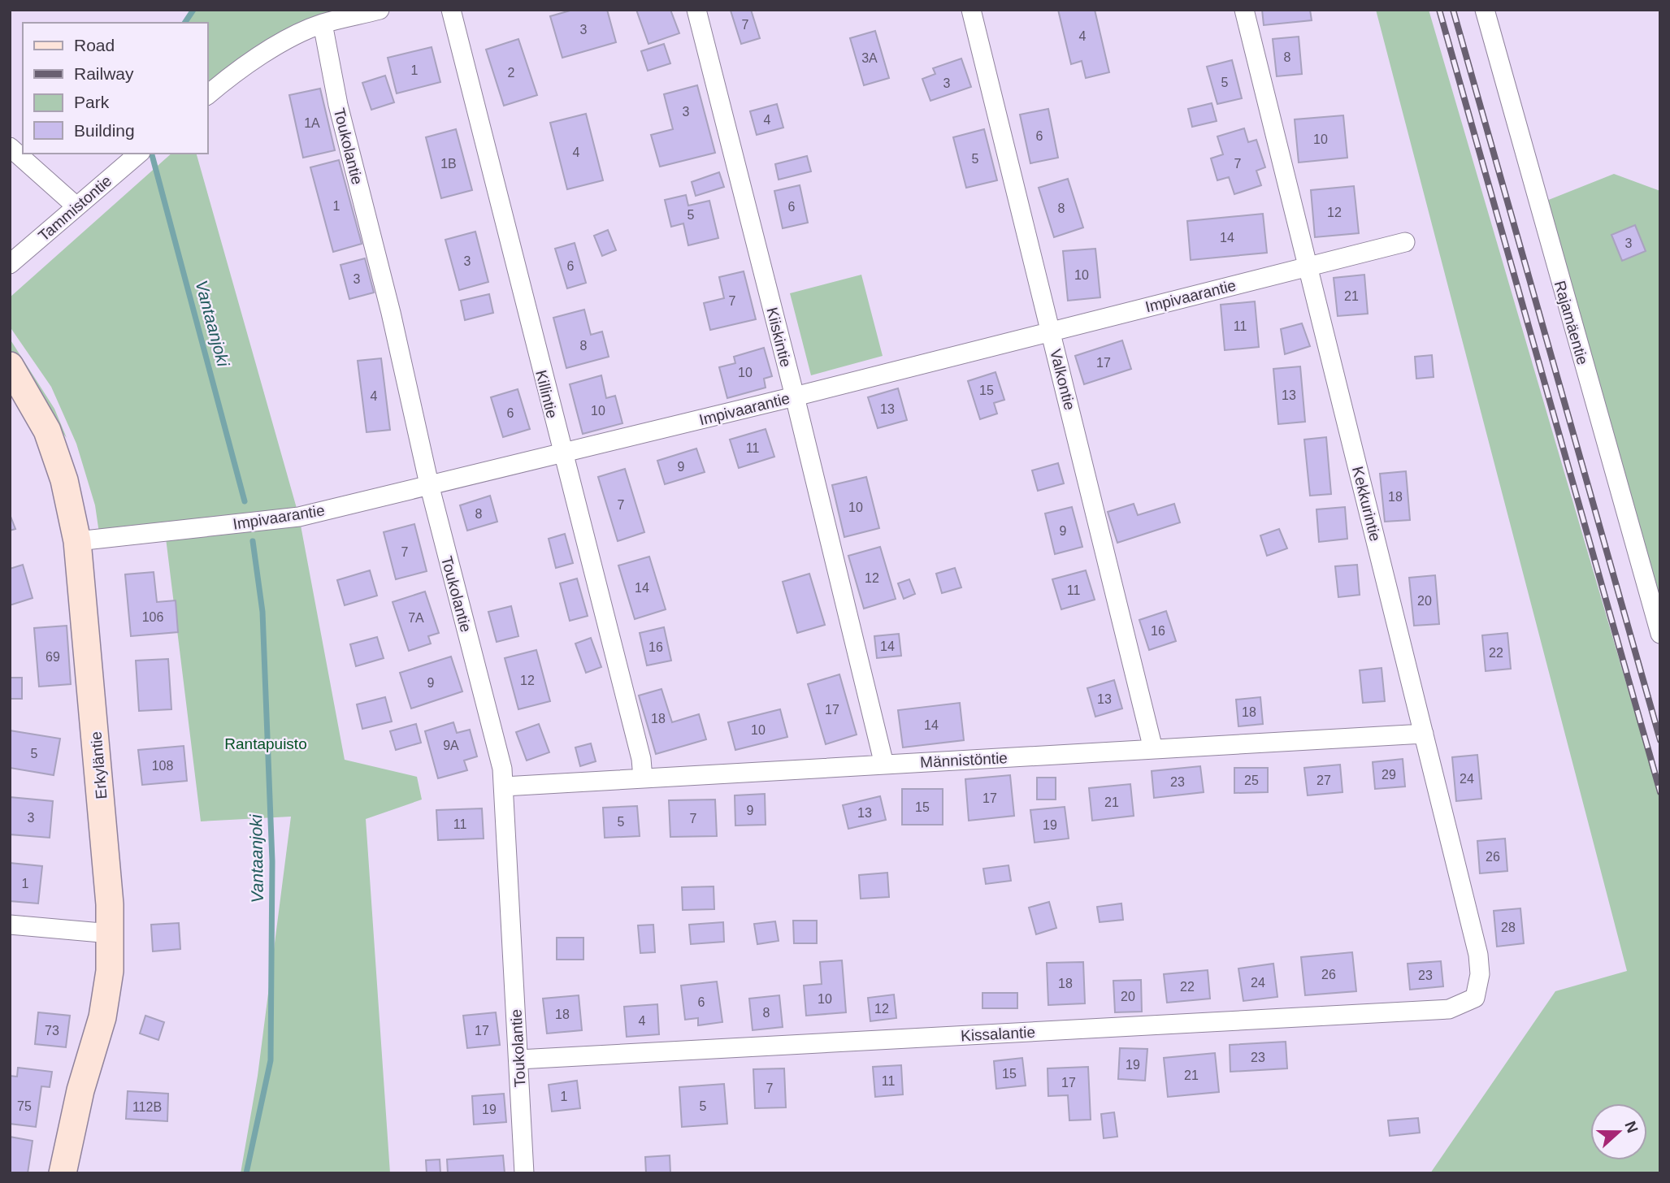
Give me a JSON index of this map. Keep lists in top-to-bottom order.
{
  "streets": {
    "street": [
      "Toukolantie",
      "Tammistontie",
      "Impivaarantie",
      "Rajamäentie",
      "Kiiskintie",
      "Valkontie",
      "Killintie",
      "Kekkurintie",
      "Männistöntie",
      "Erkyläntie",
      "Kissalantie"
    ]
  },
  "crossings": [
    ["Toukolantie", "Impivaarantie"],
    ["Toukolantie", "Männistöntie"],
    ["Toukolantie", "Kissalantie"],
    ["Impivaarantie", "Kiiskintie"],
    ["Impivaarantie", "Valkontie"],
    ["Impivaarantie", "Killintie"],
    ["Impivaarantie", "Kekkurintie"],
    ["Impivaarantie", "Erkyläntie"],
    ["Kiiskintie", "Männistöntie"],
    ["Valkontie", "Männistöntie"],
    ["Killintie", "Männistöntie"],
    ["Kekkurintie", "Männistöntie"],
    ["Kekkurintie", "Kissalantie"]
  ],
  "water": ["Vantaanjoki"],
  "parks": ["Rantapuisto"],
  "house_numbers": [
    "7",
    "3",
    "4",
    "8",
    "3A",
    "1",
    "2",
    "5",
    "3",
    "3",
    "4",
    "1A",
    "6",
    "10",
    "4",
    "5",
    "1B",
    "7",
    "1",
    "6",
    "8",
    "12",
    "5",
    "14",
    "3",
    "3",
    "6",
    "10",
    "3",
    "21",
    "7",
    "11",
    "8",
    "17",
    "10",
    "15",
    "13",
    "4",
    "13",
    "10",
    "6",
    "11",
    "9",
    "18",
    "7",
    "10",
    "8",
    "9",
    "7",
    "12",
    "14",
    "11",
    "20",
    "106",
    "7A",
    "16",
    "14",
    "16",
    "22",
    "69",
    "12",
    "9",
    "13",
    "17",
    "18",
    "18",
    "14",
    "10",
    "9A",
    "5",
    "108",
    "29",
    "24",
    "25",
    "27",
    "23",
    "17",
    "21",
    "15",
    "9",
    "13",
    "3",
    "7",
    "5",
    "11",
    "19",
    "26",
    "1",
    "28",
    "26",
    "23",
    "24",
    "18",
    "22",
    "20",
    "10",
    "6",
    "12",
    "8",
    "18",
    "4",
    "73",
    "17",
    "23",
    "19",
    "15",
    "21",
    "11",
    "17",
    "7",
    "1",
    "75",
    "5",
    "112B",
    "19"
  ],
  "legend": [
    "Road",
    "Railway",
    "Park",
    "Building"
  ],
  "north": "right"
}
